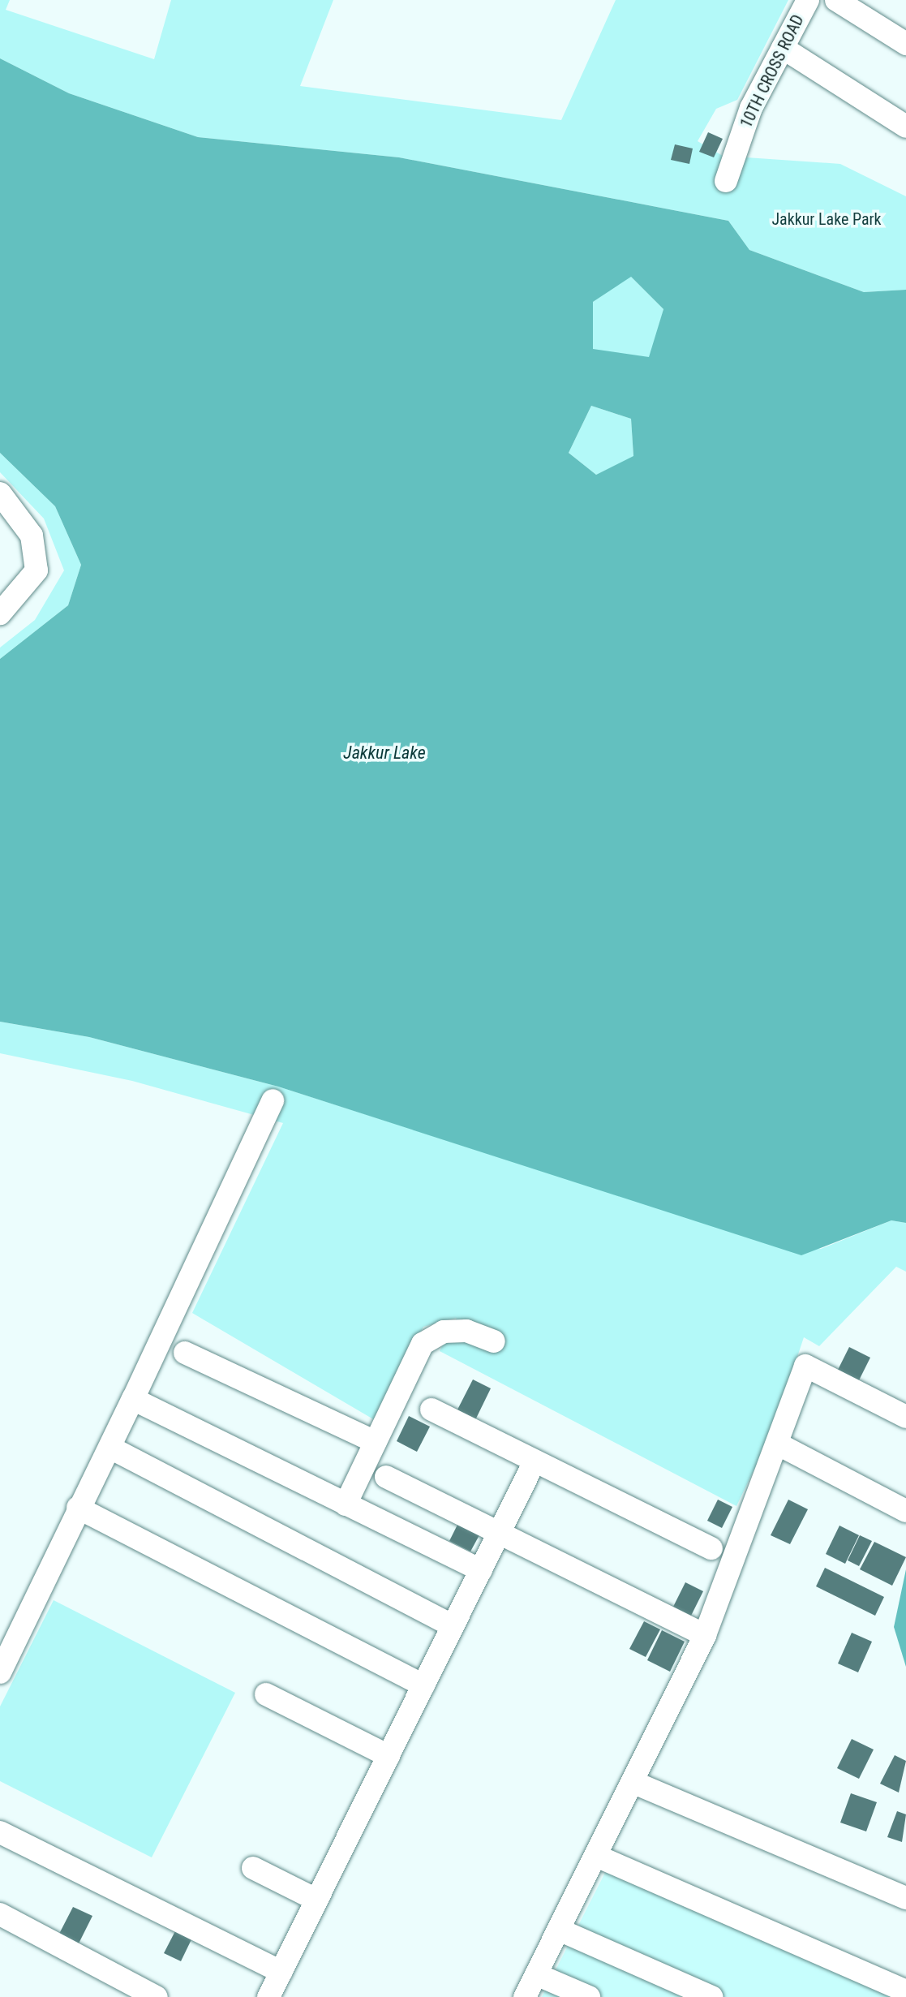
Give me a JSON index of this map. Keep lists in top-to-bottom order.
{
  "streets": {
    "street": ["10TH CROSS ROAD"]
  },
  "water": ["Jakkur Lake"],
  "parks": ["Jakkur Lake Park"]
}
